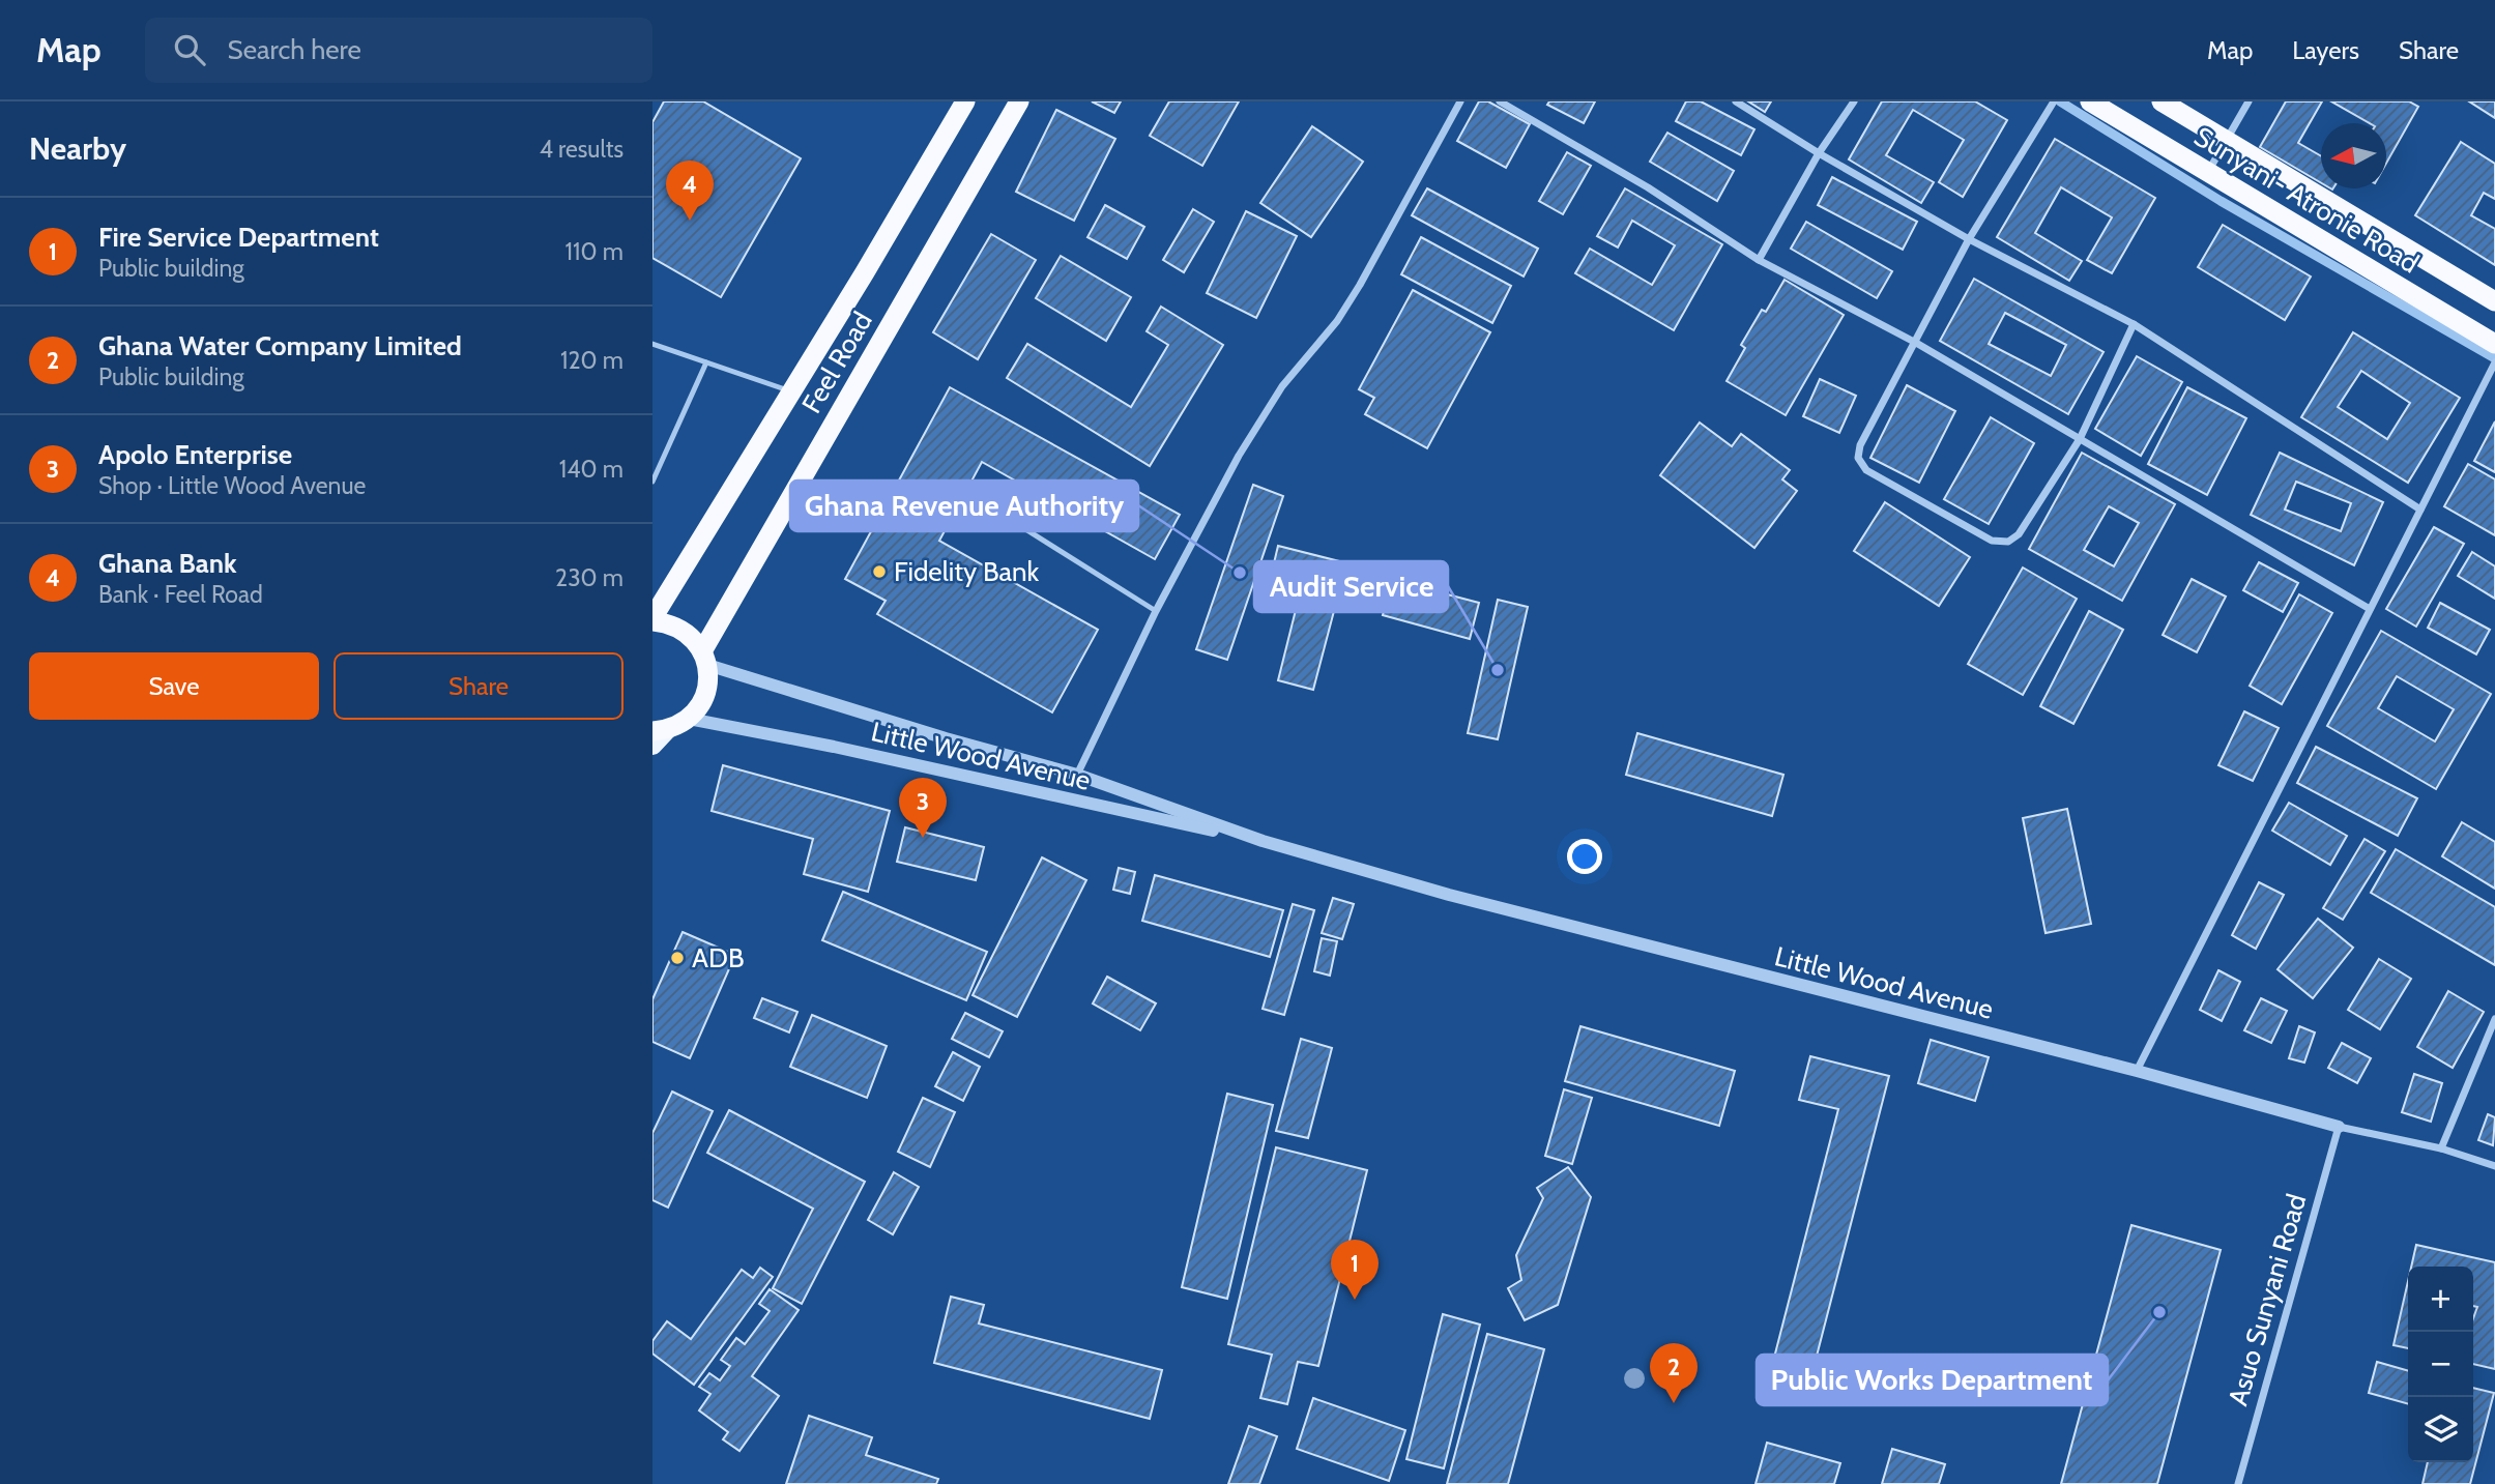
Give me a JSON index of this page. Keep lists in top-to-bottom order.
{
  "streets": {
    "highway": ["Sunyani- Atronie Road", "Feel Road"],
    "street": ["Little Wood Avenue", "Asuo Sunyani Road"]
  },
  "crossings": [
    ["Feel Road", "Little Wood Avenue"],
    ["Little Wood Avenue", "Asuo Sunyani Road"]
  ],
  "places": [
    "Fidelity Bank",
    "Ghana Revenue Authority",
    "Audit Service",
    "ADB",
    "Public Works Department"
  ],
  "north": "left",
  "page": {
    "header": "Map",
    "search": "Search here",
    "nav": ["Map", "Layers", "Share"],
    "heading": ["Nearby", "4 results"],
    "pins": [
      "4",
      "3",
      "1",
      "2"
    ],
    "list": [
      {
        "mark": "1",
        "name": "Fire Service Department",
        "note": "Public building",
        "value": "110 m"
      },
      {
        "mark": "2",
        "name": "Ghana Water Company Limited",
        "note": "Public building",
        "value": "120 m"
      },
      {
        "mark": "3",
        "name": "Apolo Enterprise",
        "note": "Shop · Little Wood Avenue",
        "value": "140 m"
      },
      {
        "mark": "4",
        "name": "Ghana Bank",
        "note": "Bank · Feel Road",
        "value": "230 m"
      }
    ],
    "buttons": ["Save", "Share"],
    "map_buttons": ["+", "−"]
  }
}
